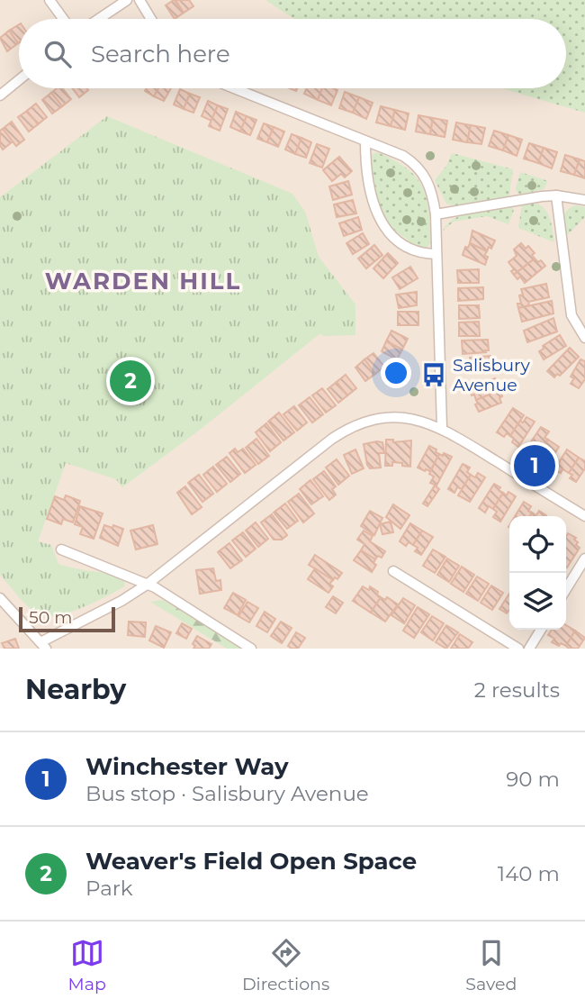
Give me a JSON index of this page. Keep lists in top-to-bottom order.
{
  "districts": ["WARDEN HILL"],
  "places": {
    "bus stop": ["Salisbury Avenue"]
  },
  "scale_bar": "50 m",
  "page": {
    "search": "Search here",
    "pins": ["2", "1"],
    "scale": "50 m",
    "heading": ["Nearby", "2 results"],
    "list": [
      {
        "mark": "1",
        "name": "Winchester Way",
        "note": "Bus stop · Salisbury Avenue",
        "value": "90 m"
      },
      {
        "mark": "2",
        "name": "Weaver's Field Open Space",
        "note": "Park",
        "value": "140 m"
      }
    ],
    "nav": ["Map", "Directions", "Saved"]
  }
}
